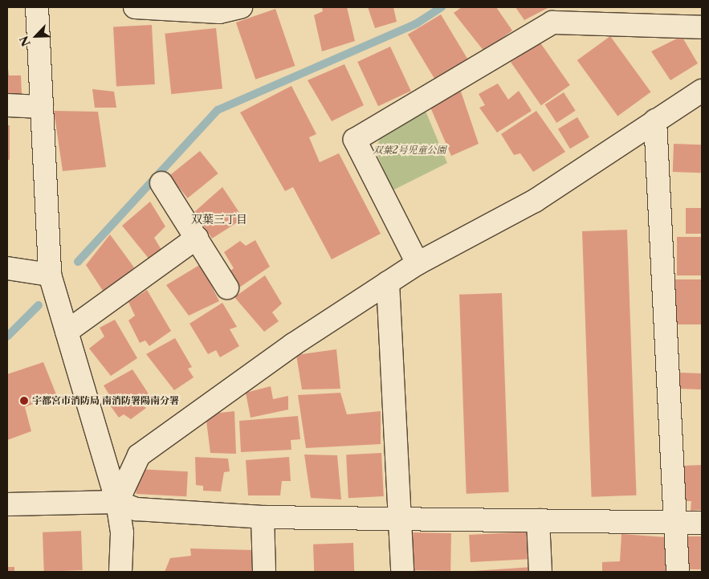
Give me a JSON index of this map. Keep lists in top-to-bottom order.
{
  "districts": ["双葉三丁目"],
  "parks": ["双葉2号児童公園"],
  "places": ["宇都宮市消防局 南消防署陽南分署"],
  "north": "bottom left"
}
